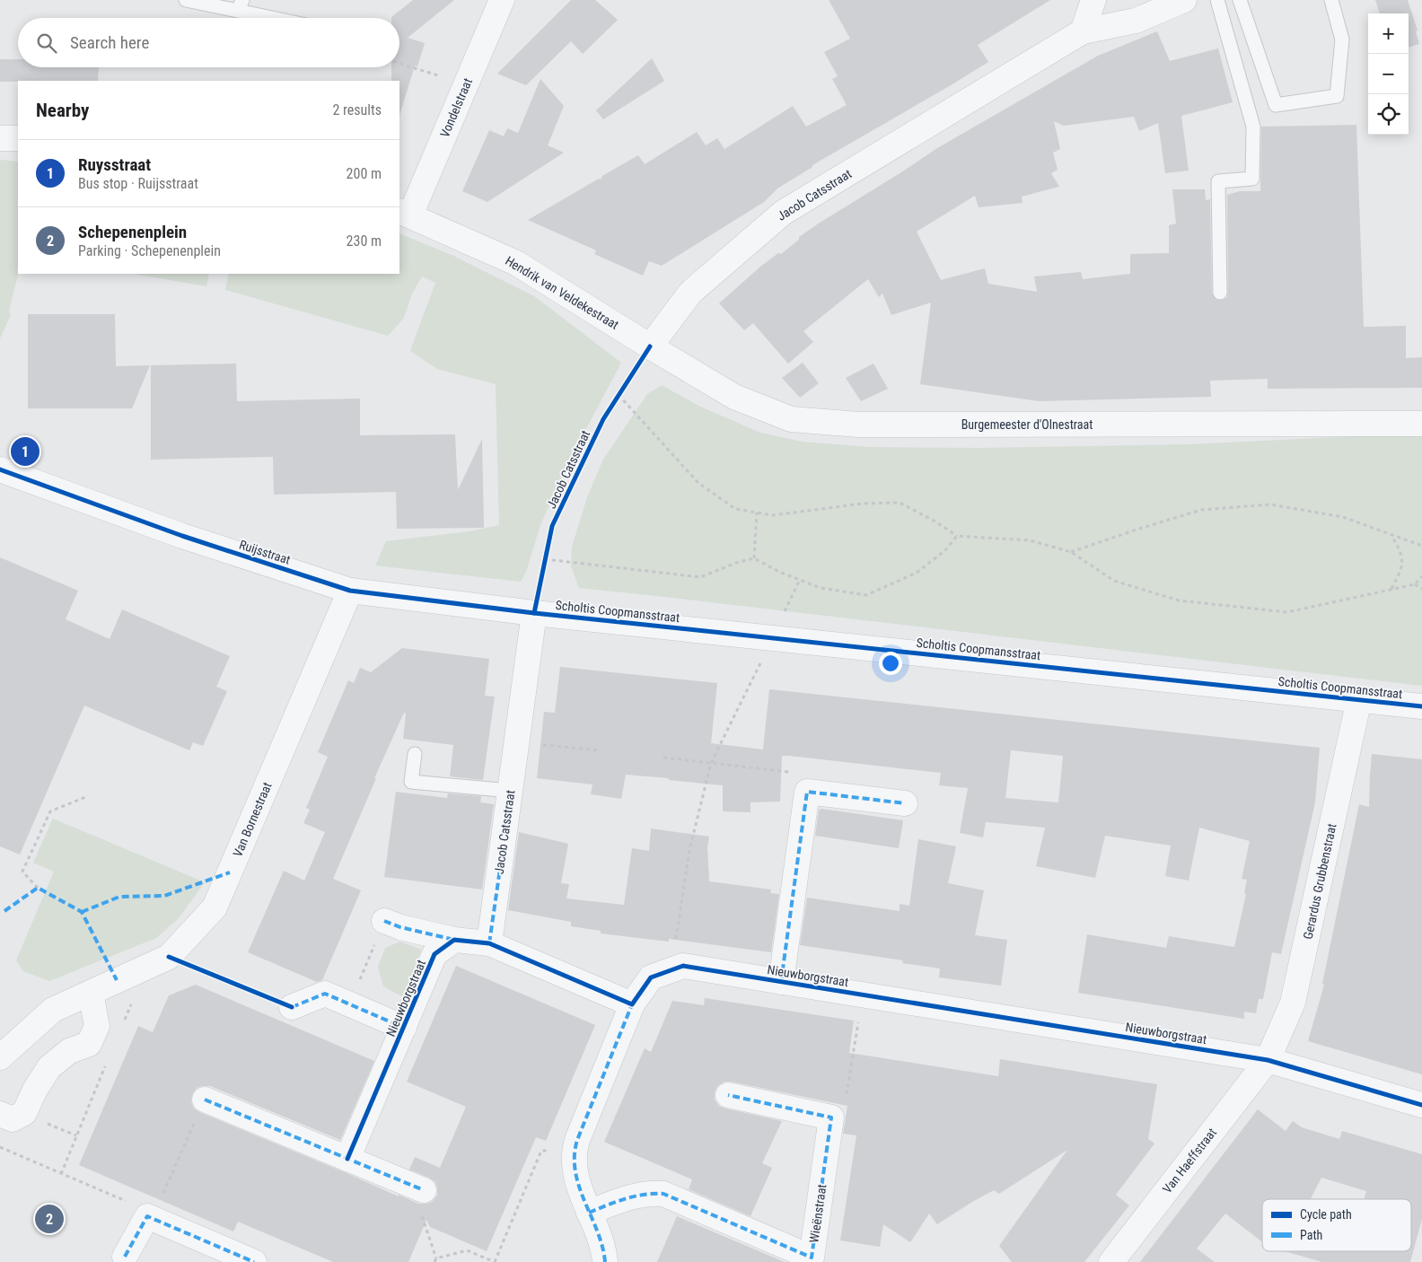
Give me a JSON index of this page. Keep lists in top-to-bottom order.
{
  "streets": {
    "street": [
      "Vondelstraat",
      "Jacob Catsstraat",
      "Hendrik van Veldekestraat",
      "Burgemeester d'Olnestraat",
      "Ruijsstraat",
      "Scholtis Coopmansstraat",
      "Van Bornestraat",
      "Gerardus Grubbenstraat",
      "Nieuwborgstraat",
      "Van Haeffstraat",
      "Wieënstraat"
    ]
  },
  "crossings": [
    ["Vondelstraat", "Hendrik van Veldekestraat"],
    ["Jacob Catsstraat", "Hendrik van Veldekestraat"],
    ["Jacob Catsstraat", "Burgemeester d'Olnestraat"],
    ["Jacob Catsstraat", "Ruijsstraat"],
    ["Jacob Catsstraat", "Scholtis Coopmansstraat"],
    ["Hendrik van Veldekestraat", "Burgemeester d'Olnestraat"],
    ["Ruijsstraat", "Scholtis Coopmansstraat"],
    ["Ruijsstraat", "Van Bornestraat"],
    ["Scholtis Coopmansstraat", "Gerardus Grubbenstraat"],
    ["Gerardus Grubbenstraat", "Nieuwborgstraat"],
    ["Gerardus Grubbenstraat", "Van Haeffstraat"],
    ["Nieuwborgstraat", "Van Haeffstraat"]
  ],
  "legend": ["Cycle path", "Path"],
  "page": {
    "map_buttons": ["+", "−"],
    "search": "Search here",
    "heading": ["Nearby", "2 results"],
    "list": [
      {
        "mark": "1",
        "name": "Ruysstraat",
        "note": "Bus stop · Ruijsstraat",
        "value": "200 m"
      },
      {
        "mark": "2",
        "name": "Schepenenplein",
        "note": "Parking · Schepenenplein",
        "value": "230 m"
      }
    ],
    "pins": ["1", "2"]
  }
}
